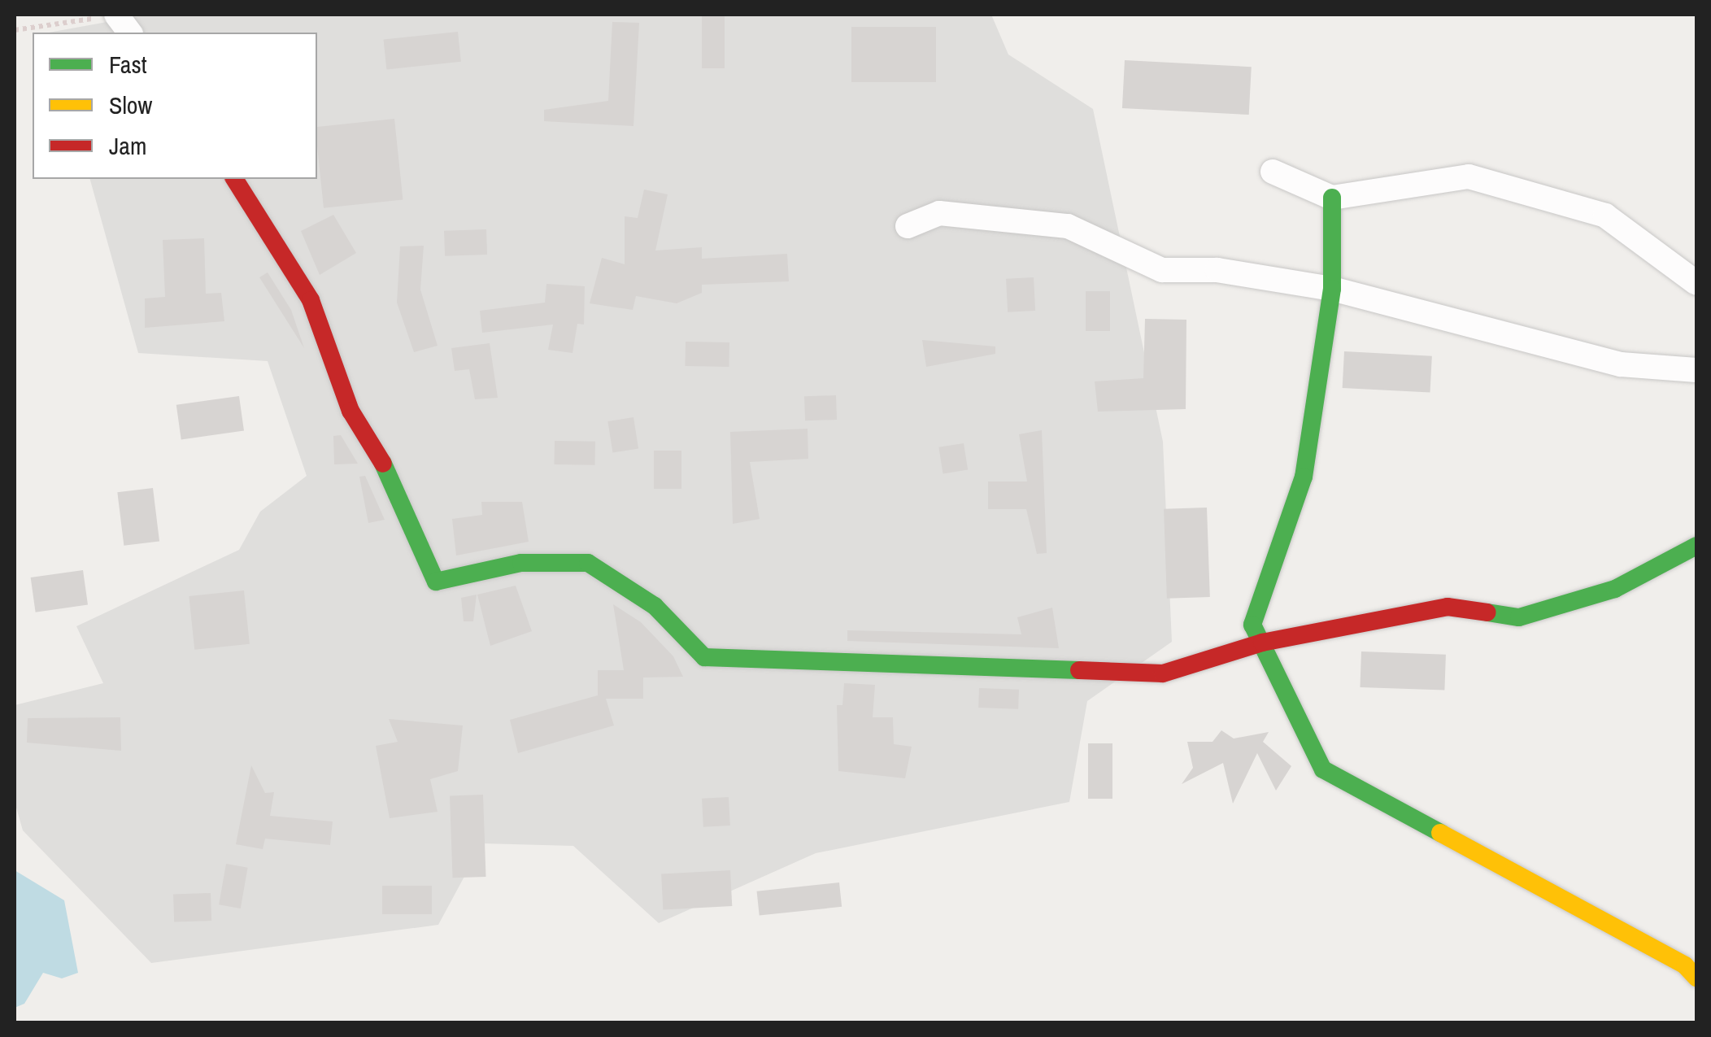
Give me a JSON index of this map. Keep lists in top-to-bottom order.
{
  "legend": ["Fast", "Slow", "Jam"]
}
